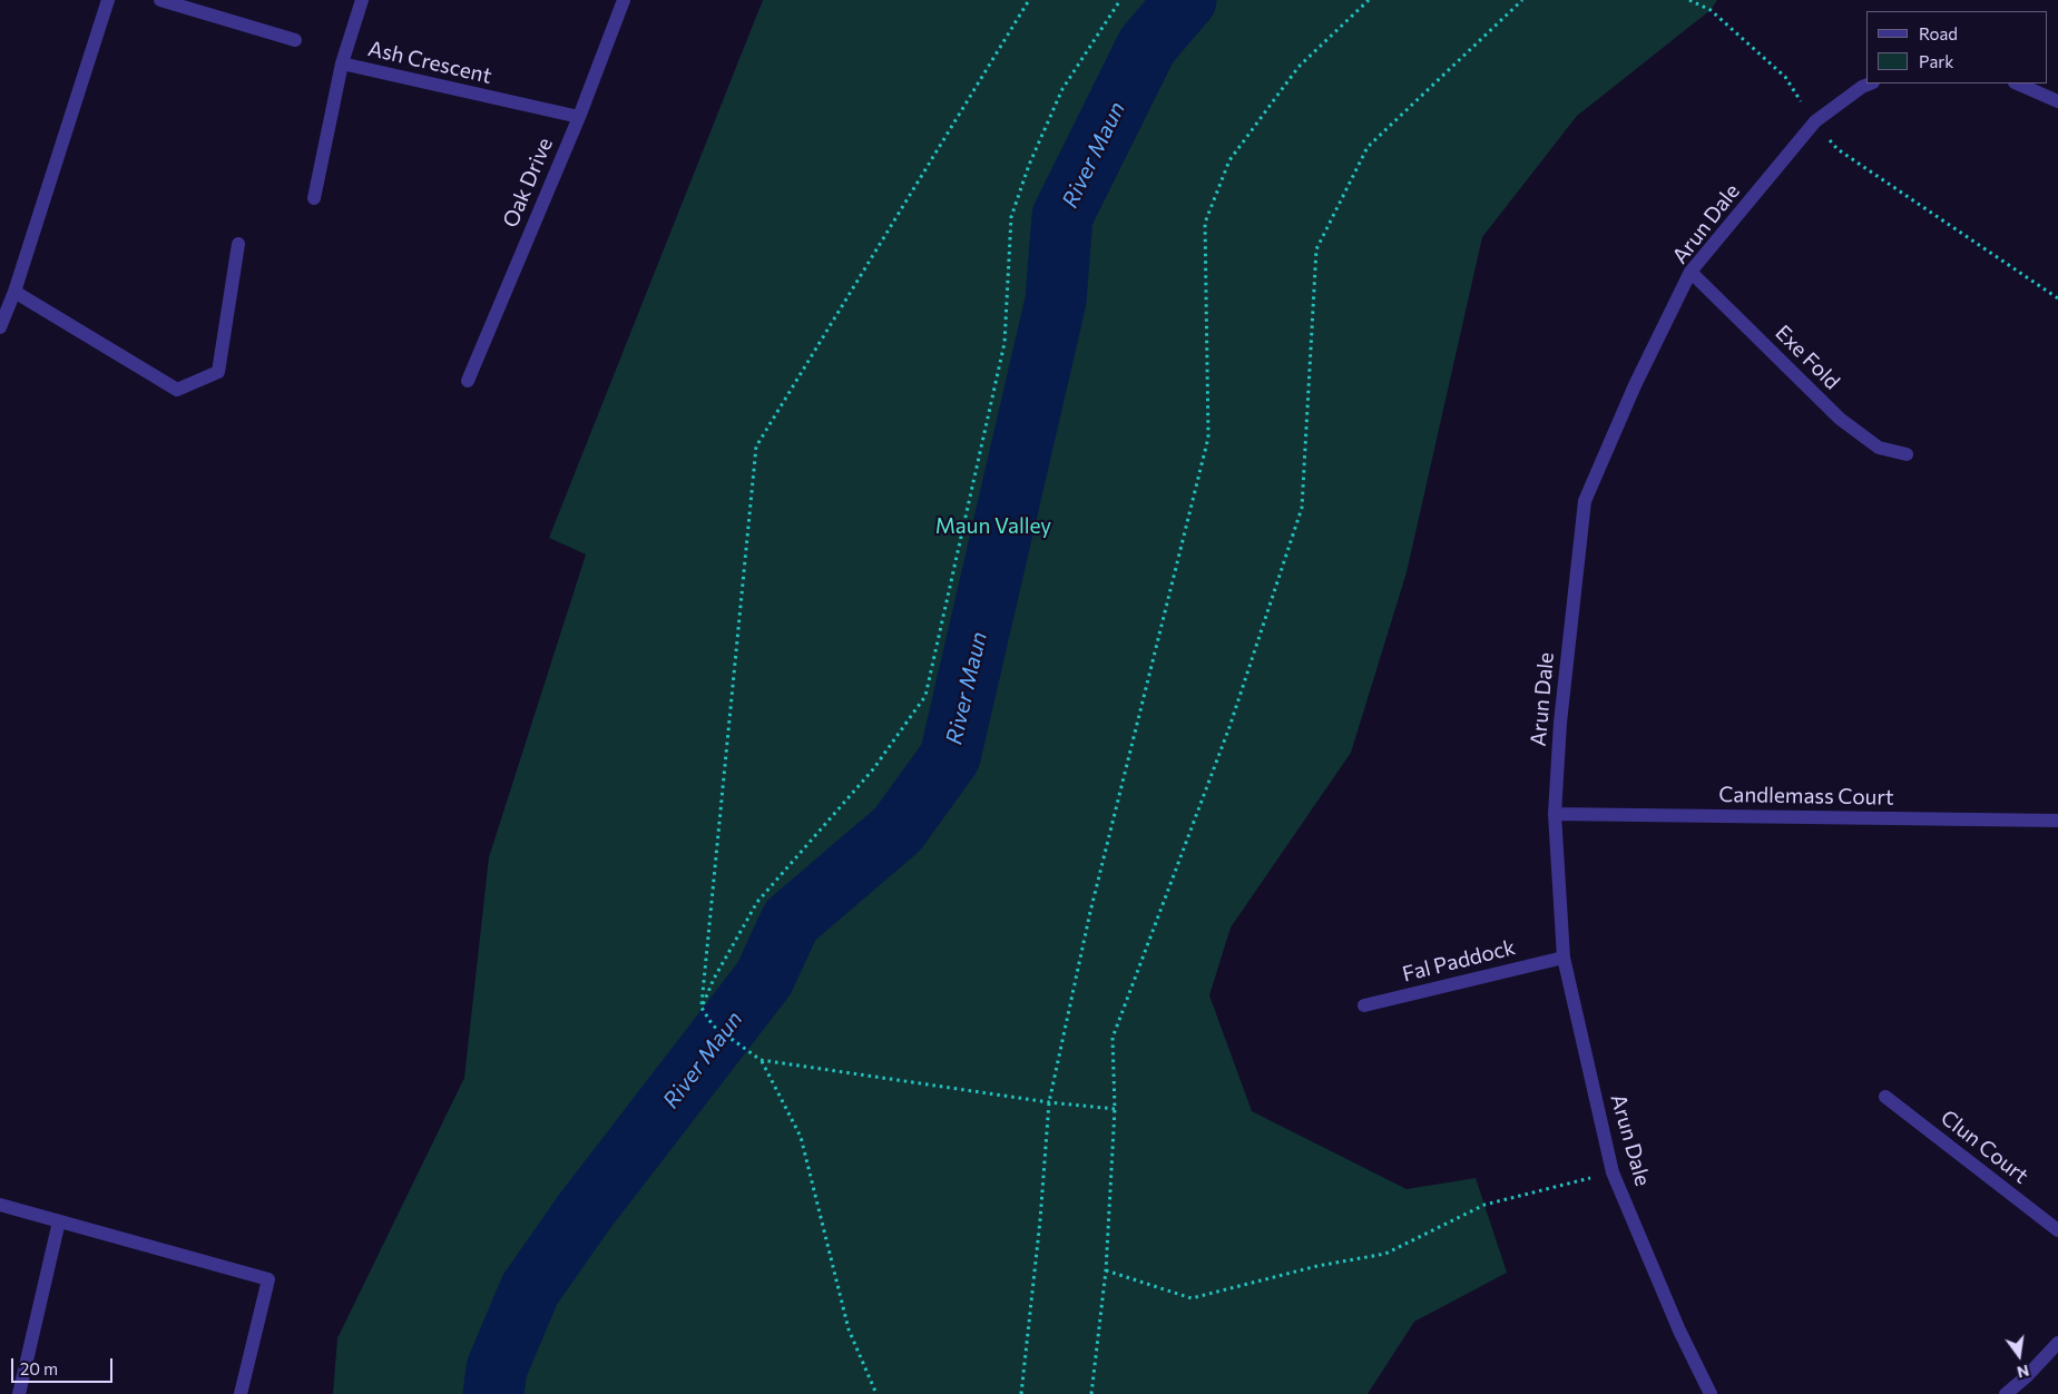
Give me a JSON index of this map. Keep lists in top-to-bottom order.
{
  "streets": {
    "street": [
      "Ash Crescent",
      "Oak Drive",
      "Arun Dale",
      "Exe Fold",
      "Candlemass Court",
      "Fal Paddock",
      "Clun Court"
    ]
  },
  "crossings": [
    ["Ash Crescent", "Oak Drive"],
    ["Arun Dale", "Exe Fold"],
    ["Arun Dale", "Candlemass Court"],
    ["Arun Dale", "Fal Paddock"]
  ],
  "water": ["River Maun"],
  "parks": ["Maun Valley"],
  "legend": ["Road", "Park"],
  "scale_bar": "20 m",
  "north": "bottom"
}
